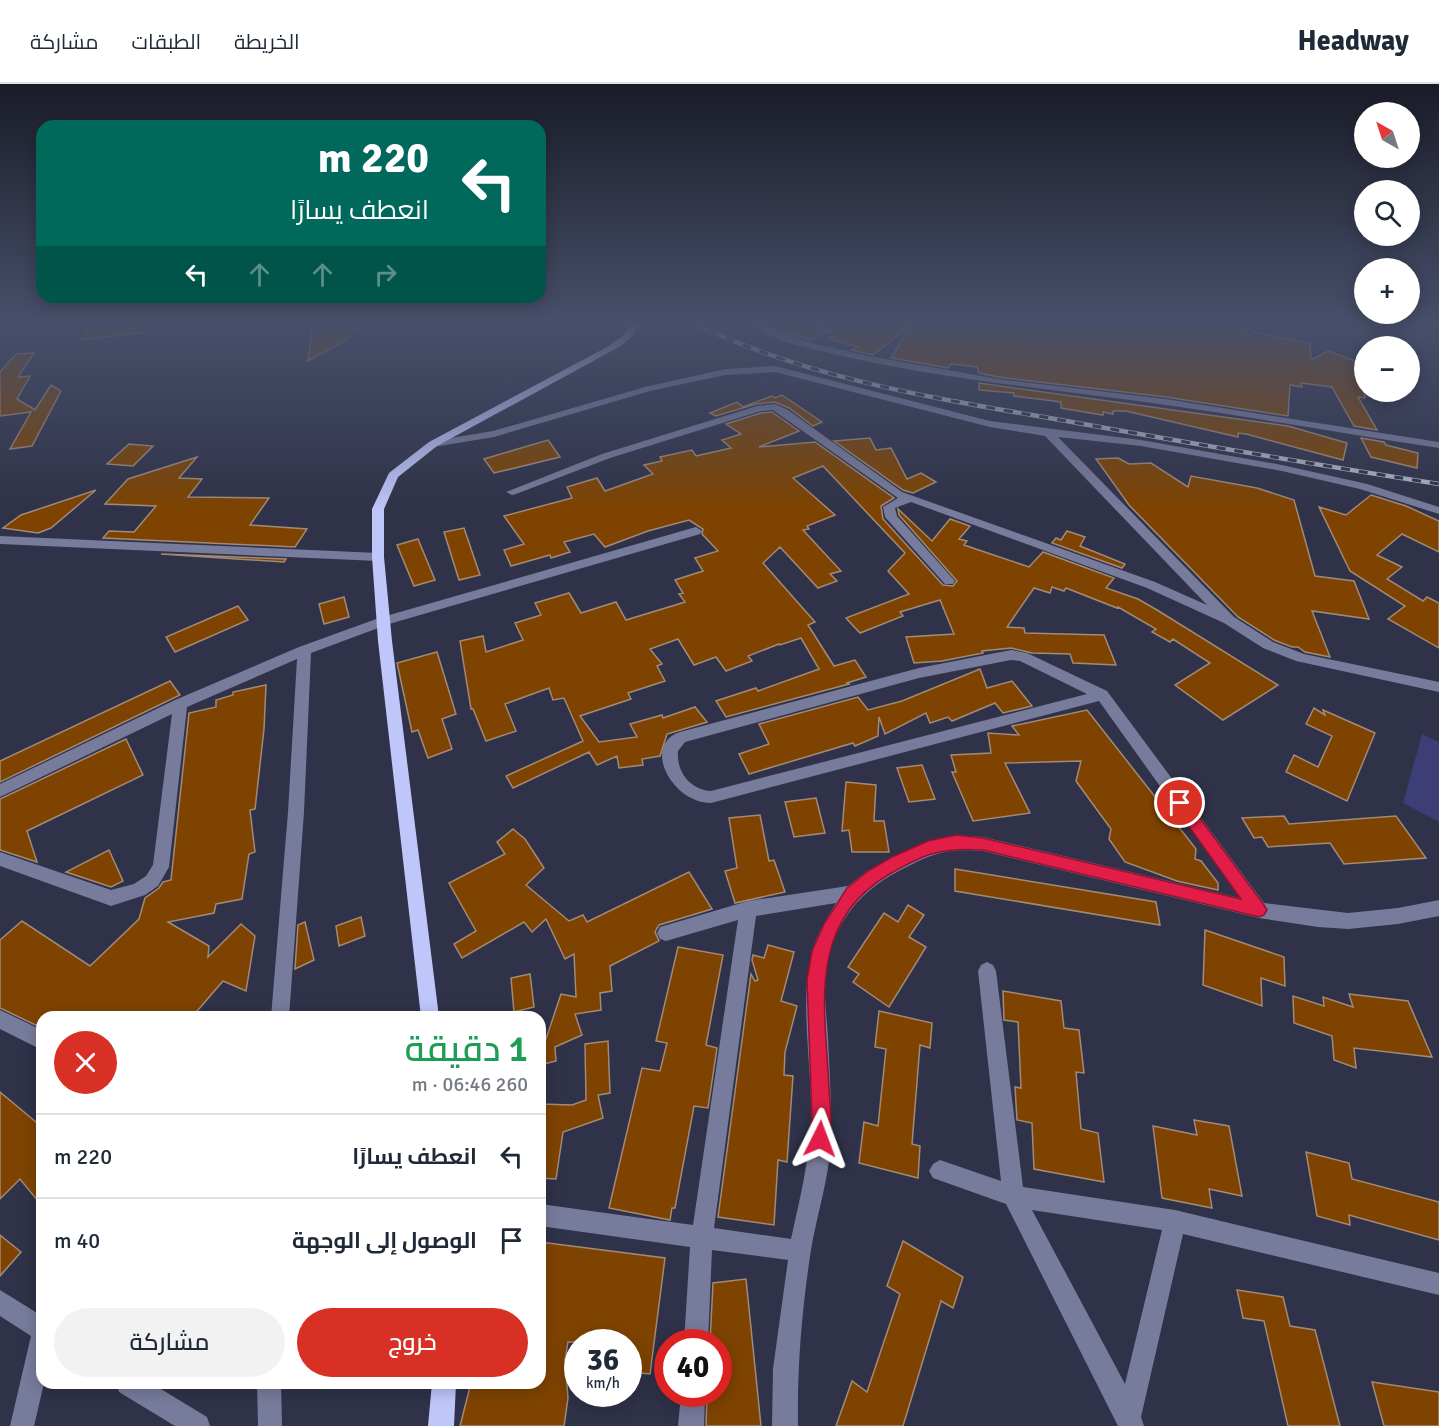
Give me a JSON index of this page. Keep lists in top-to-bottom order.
{
  "north": "top left",
  "page": {
    "header": "Headway",
    "nav": ["الخريطة", "الطبقات", "مشاركة"],
    "map_buttons": ["+", "−"],
    "turn": ["220 m", "انعطف يسارًا"],
    "heading": ["1 دقيقة", "260 m · 06:46"],
    "list": [
      {
        "name": "انعطف يسارًا",
        "value": "220 m"
      },
      {
        "name": "الوصول إلى الوجهة",
        "value": "40 m"
      }
    ],
    "buttons": ["خروج", "مشاركة"],
    "speed": "36 km/h",
    "limit": "40"
  }
}
